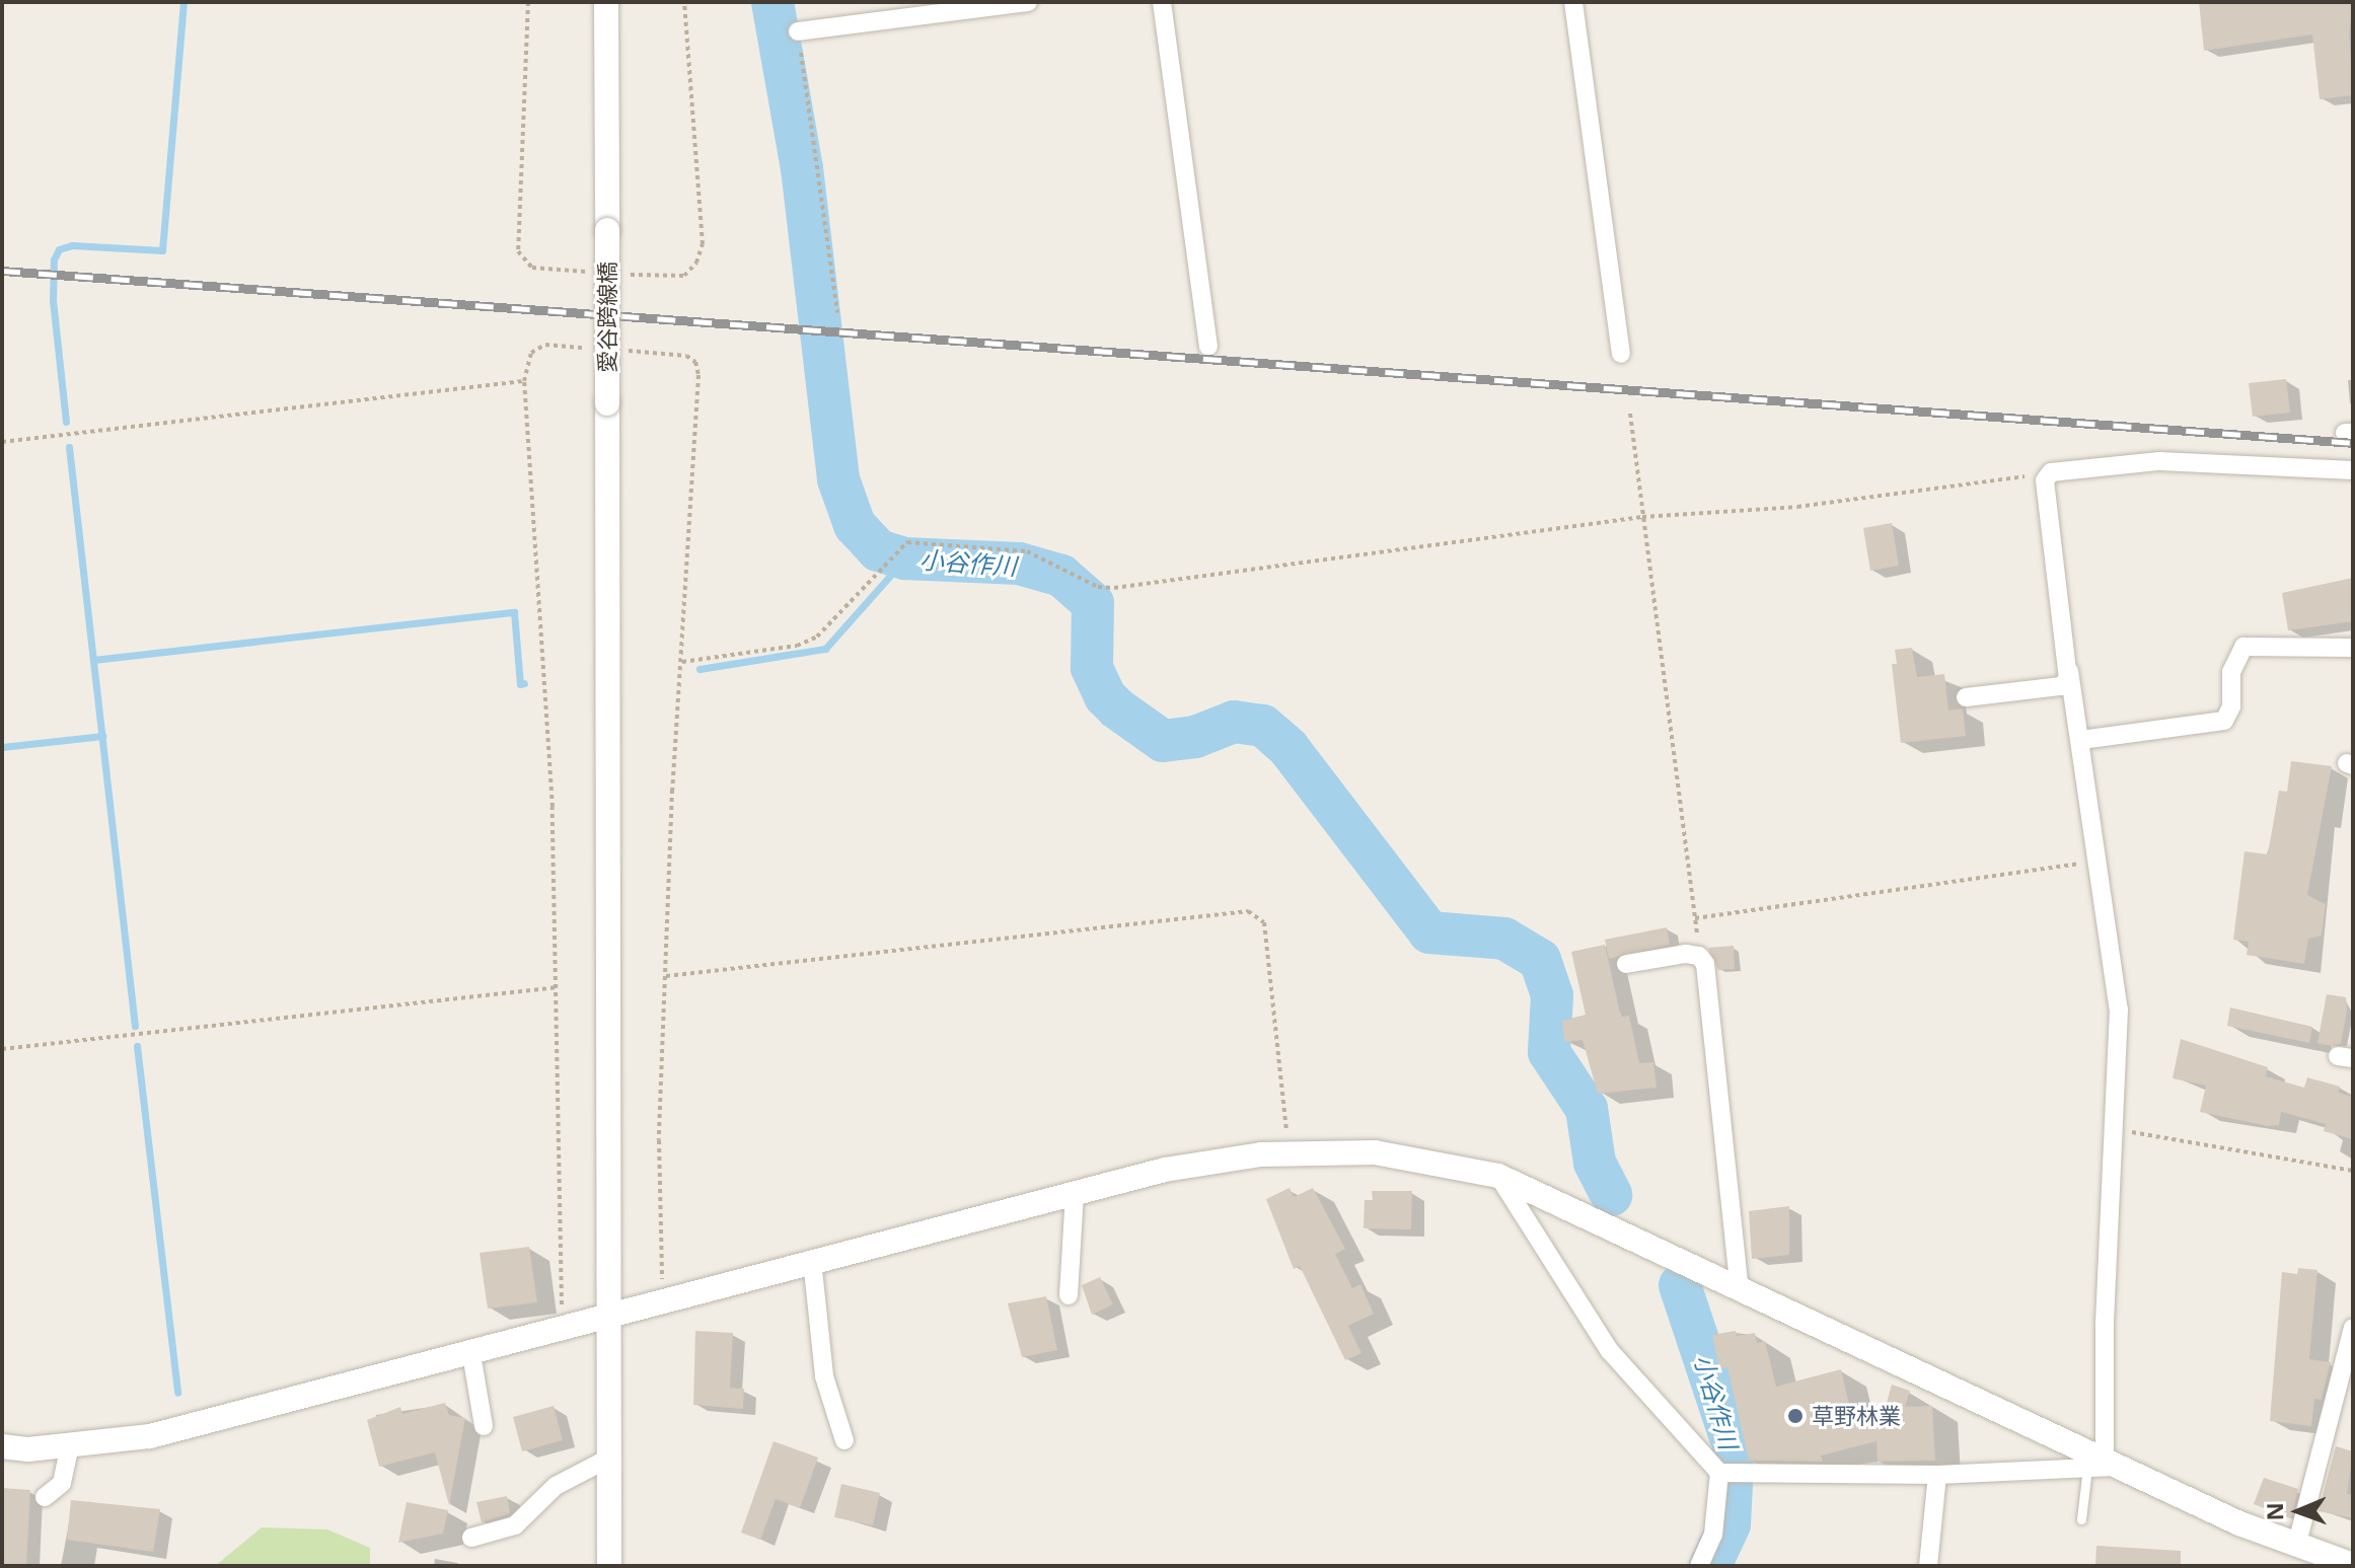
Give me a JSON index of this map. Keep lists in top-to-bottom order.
{
  "streets": {
    "street": ["愛谷跨線橋"]
  },
  "water": ["小谷作川"],
  "places": ["草野林業"],
  "north": "left"
}
